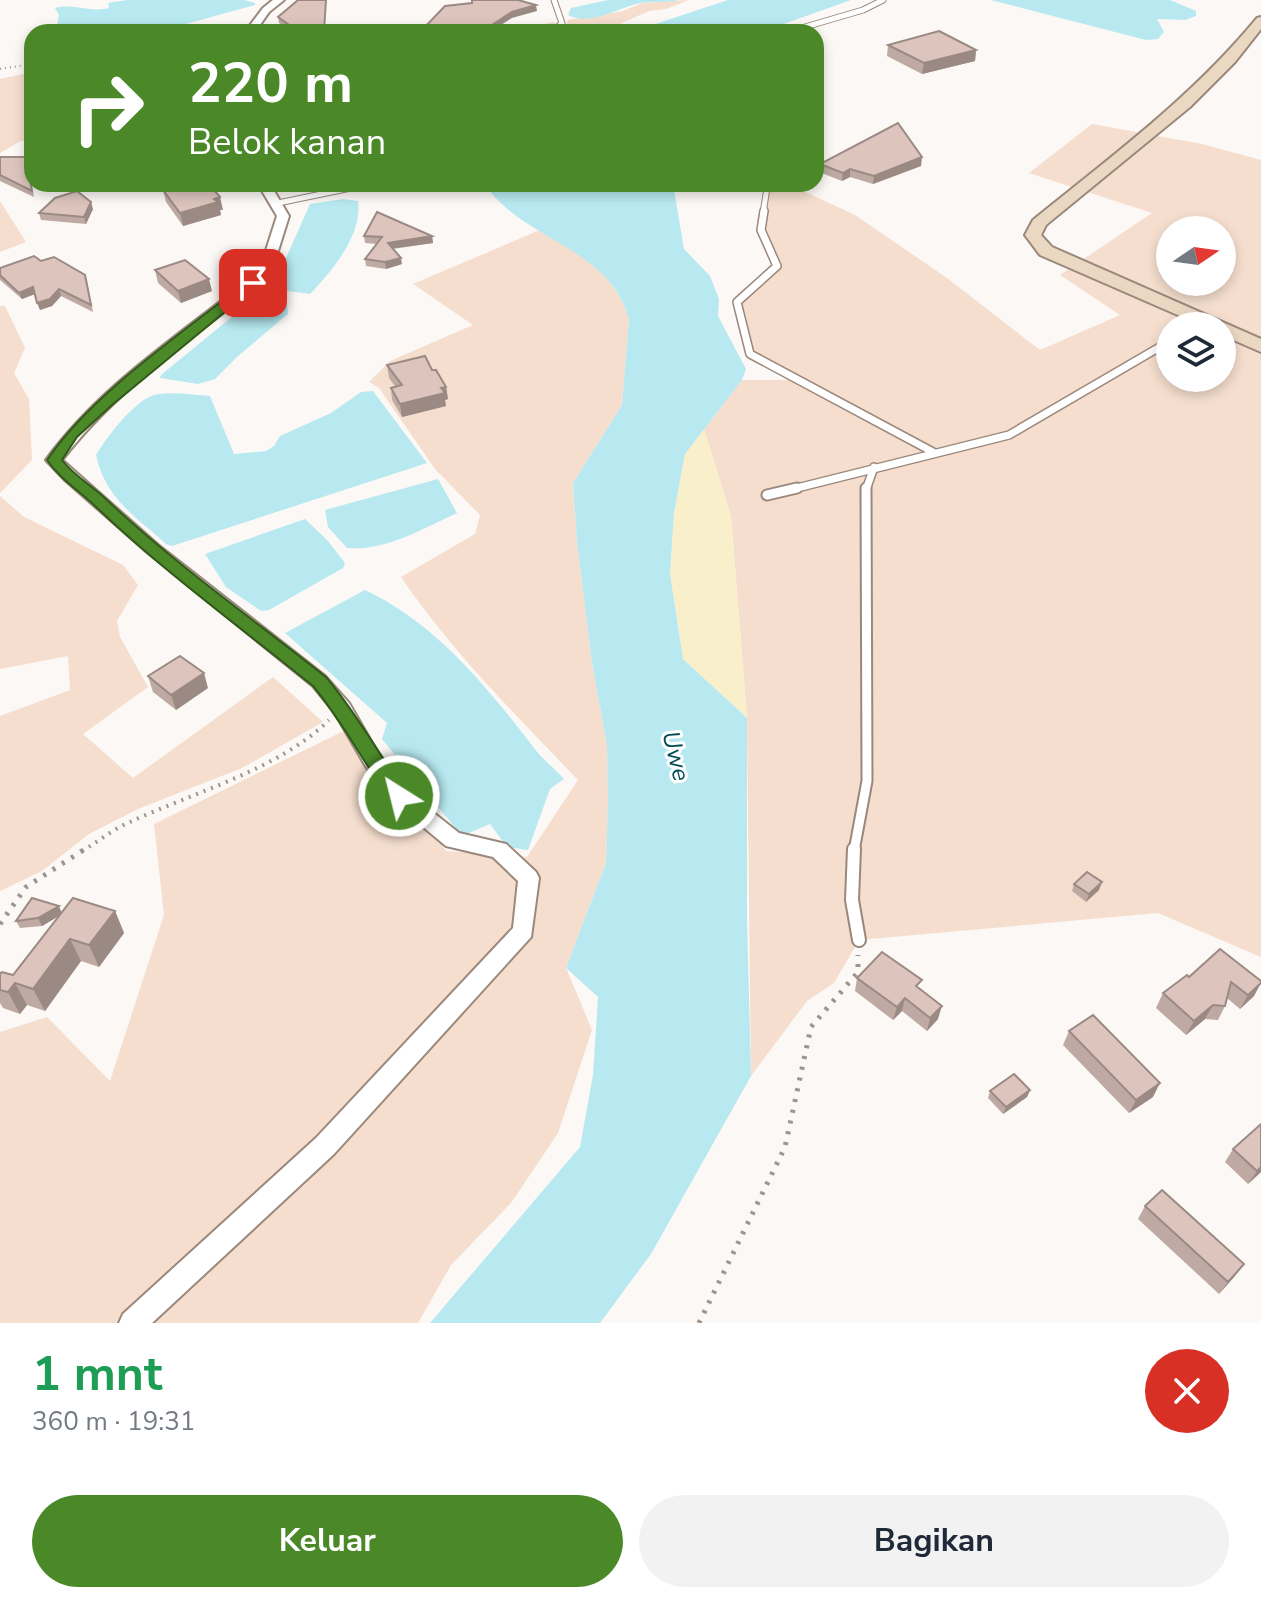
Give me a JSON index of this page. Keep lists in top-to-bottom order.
{
  "water": ["Uwe"],
  "north": "right",
  "page": {
    "turn": ["220 m", "Belok kanan"],
    "heading": ["1 mnt", "360 m · 19:31"],
    "buttons": ["Keluar", "Bagikan"]
  }
}
